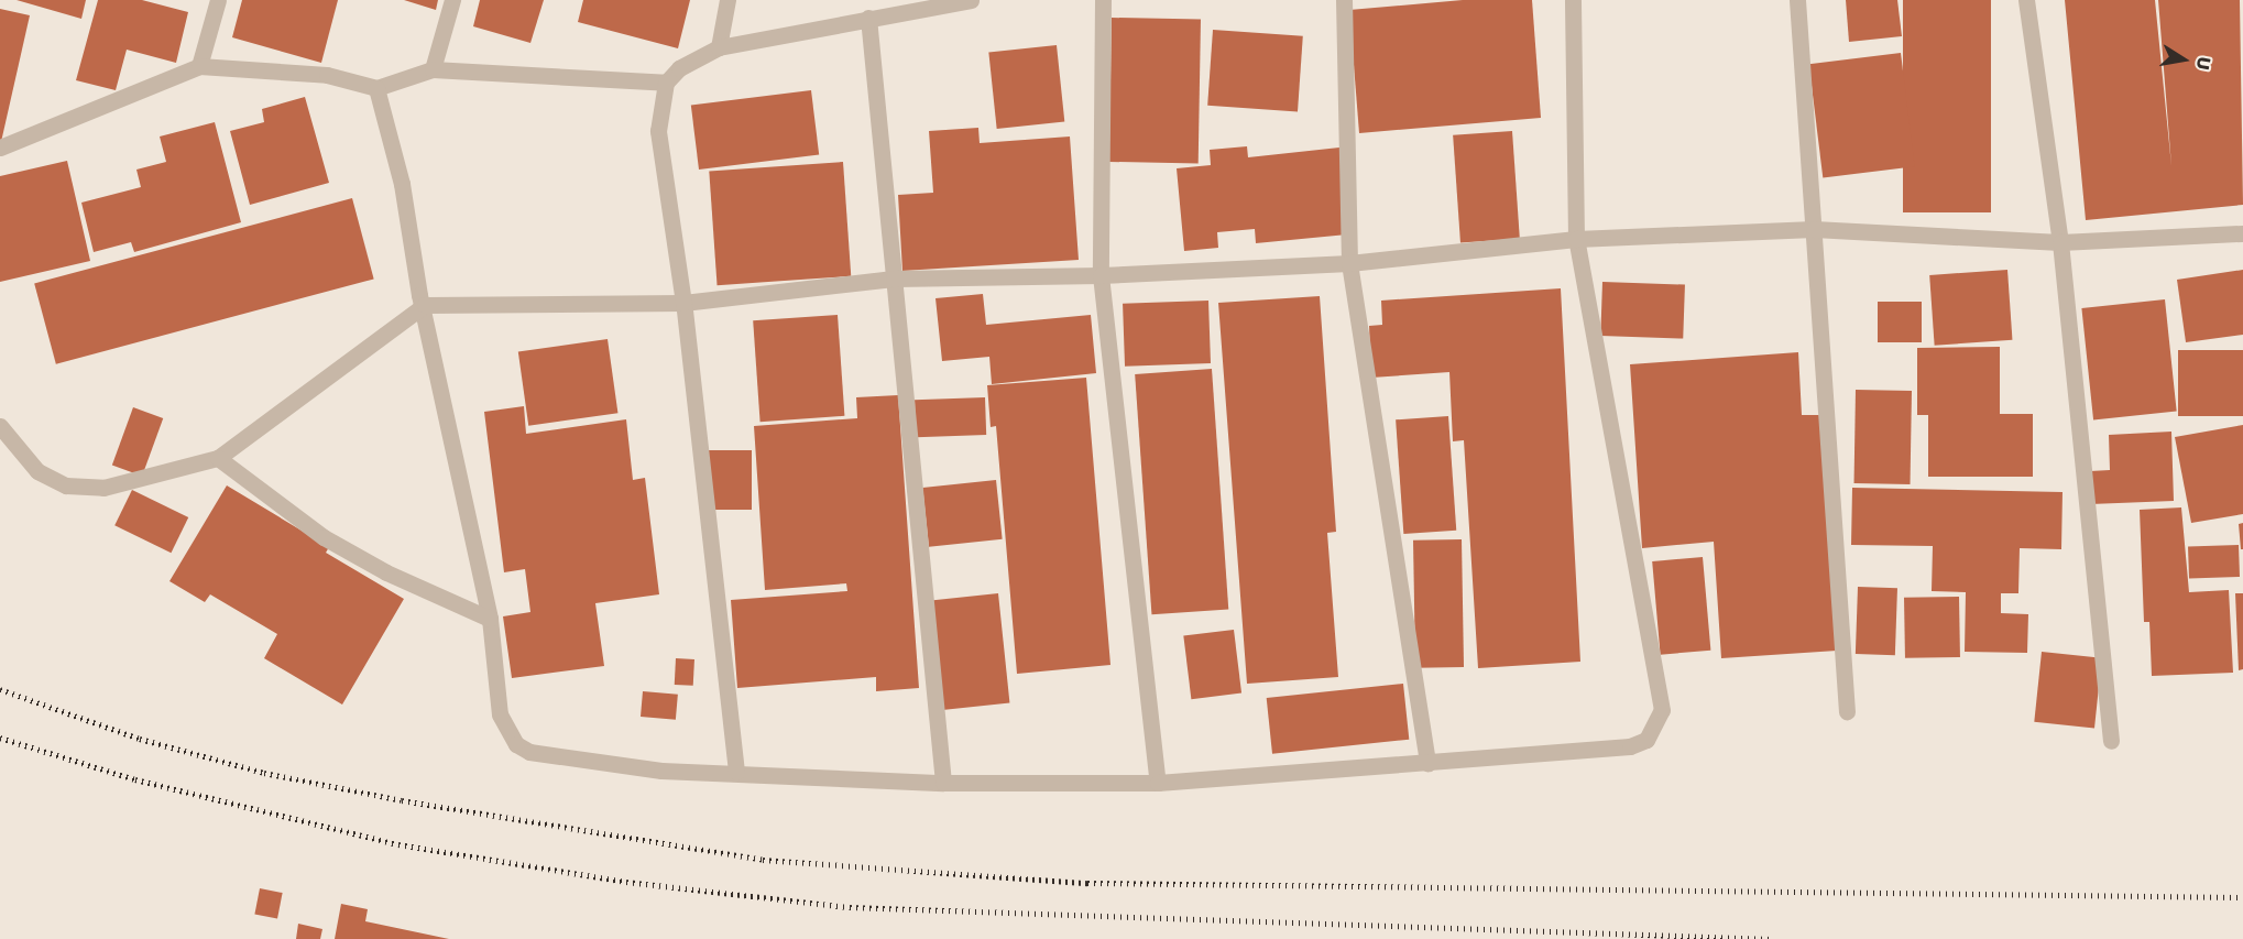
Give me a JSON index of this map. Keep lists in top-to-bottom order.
{
  "north": "right"
}
